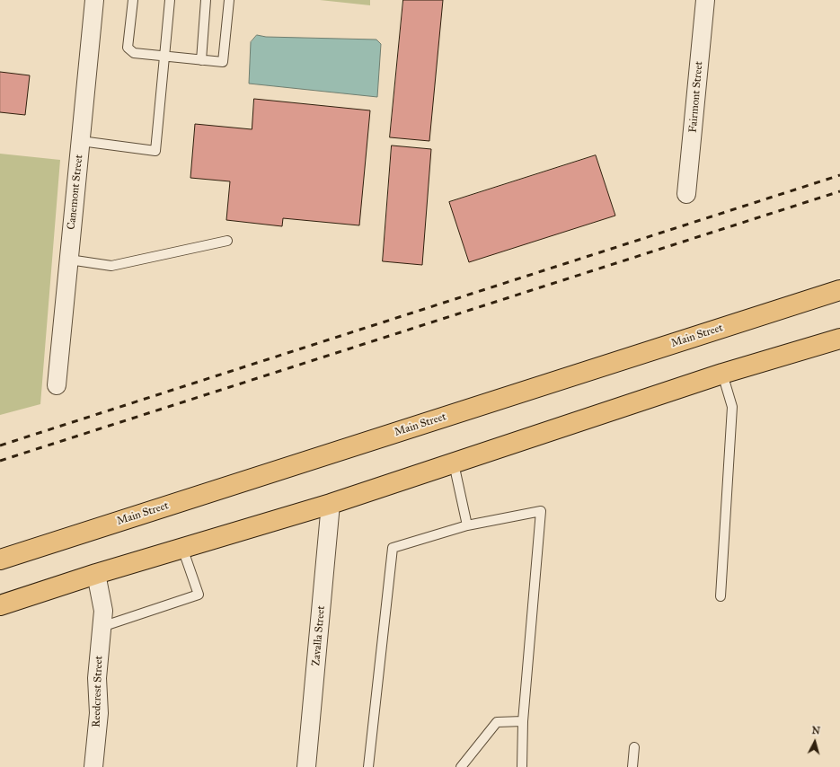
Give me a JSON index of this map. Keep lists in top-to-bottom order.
{
  "streets": {
    "highway": ["Main Street"],
    "street": [
      "Fairmont Street",
      "Canemont Street",
      "Zavalla Street",
      "Reedcrest Street"
    ]
  },
  "north": "top"
}
